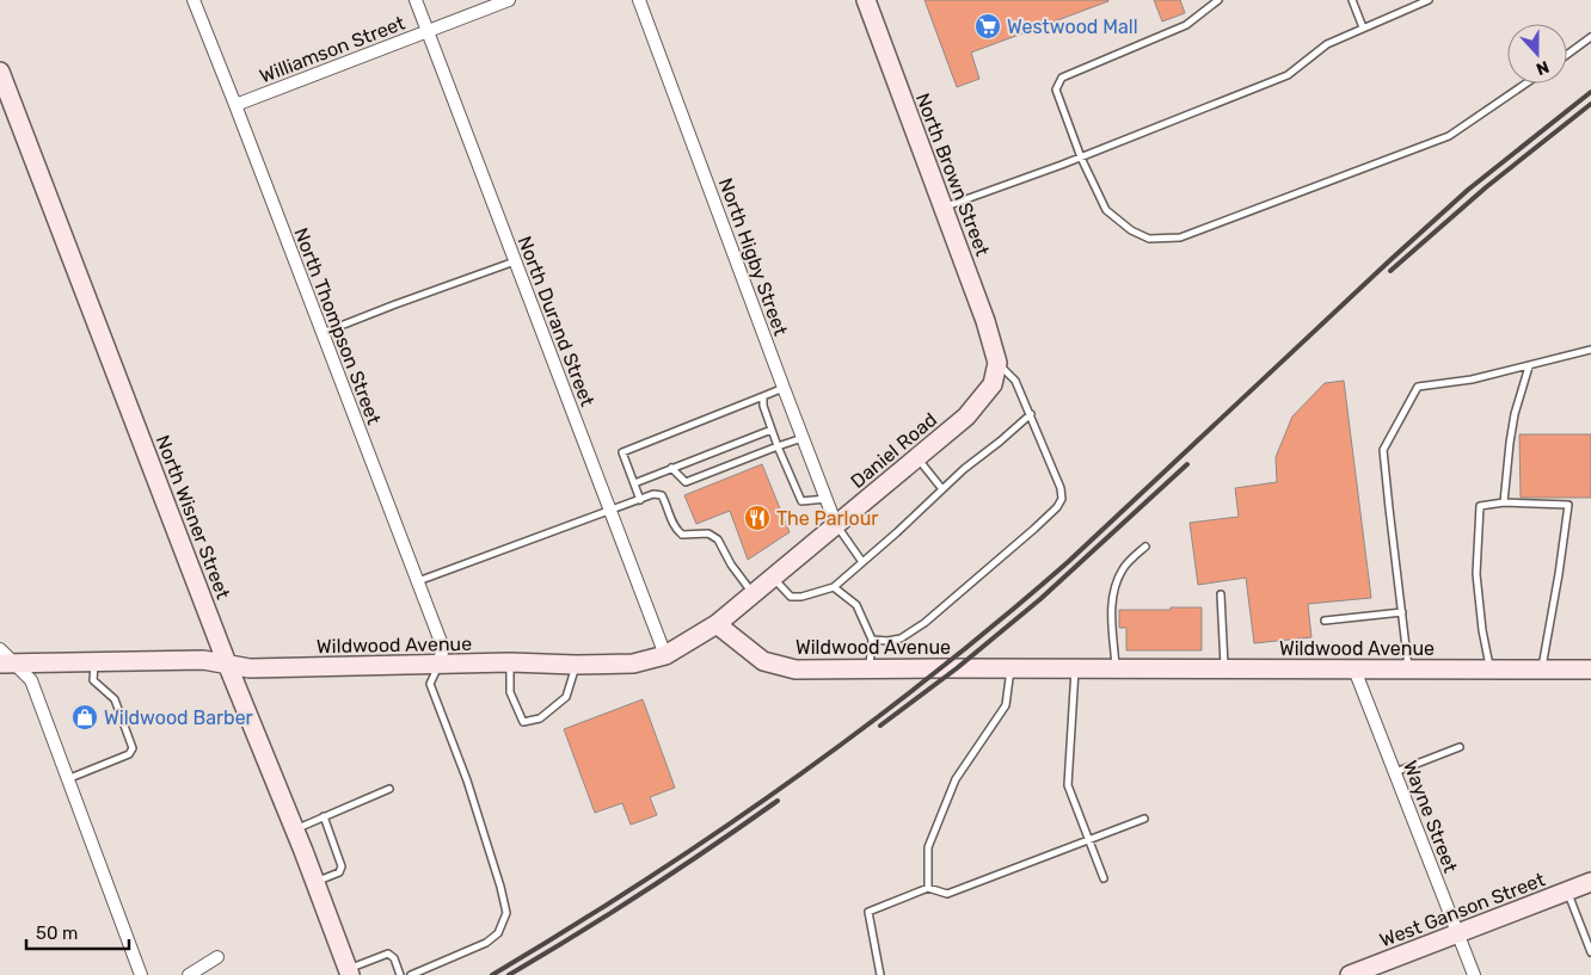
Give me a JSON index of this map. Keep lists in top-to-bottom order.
{
  "streets": {
    "street": [
      "Williamson Street",
      "North Brown Street",
      "North Higby Street",
      "North Durand Street",
      "North Thompson Street",
      "Daniel Road",
      "North Wisner Street",
      "Wildwood Avenue",
      "Wayne Street",
      "West Ganson Street"
    ]
  },
  "crossings": [
    ["Williamson Street", "North Durand Street"],
    ["Williamson Street", "North Thompson Street"],
    ["North Brown Street", "Daniel Road"],
    ["North Higby Street", "Daniel Road"],
    ["North Durand Street", "Wildwood Avenue"],
    ["North Thompson Street", "Wildwood Avenue"],
    ["Daniel Road", "Wildwood Avenue"],
    ["North Wisner Street", "Wildwood Avenue"],
    ["Wildwood Avenue", "Wayne Street"],
    ["Wayne Street", "West Ganson Street"]
  ],
  "places": {
    "supermarket": ["Westwood Mall"],
    "restaurant": ["The Parlour"],
    "shop": ["Wildwood Barber"]
  },
  "scale_bar": "50 m",
  "north": "bottom"
}
